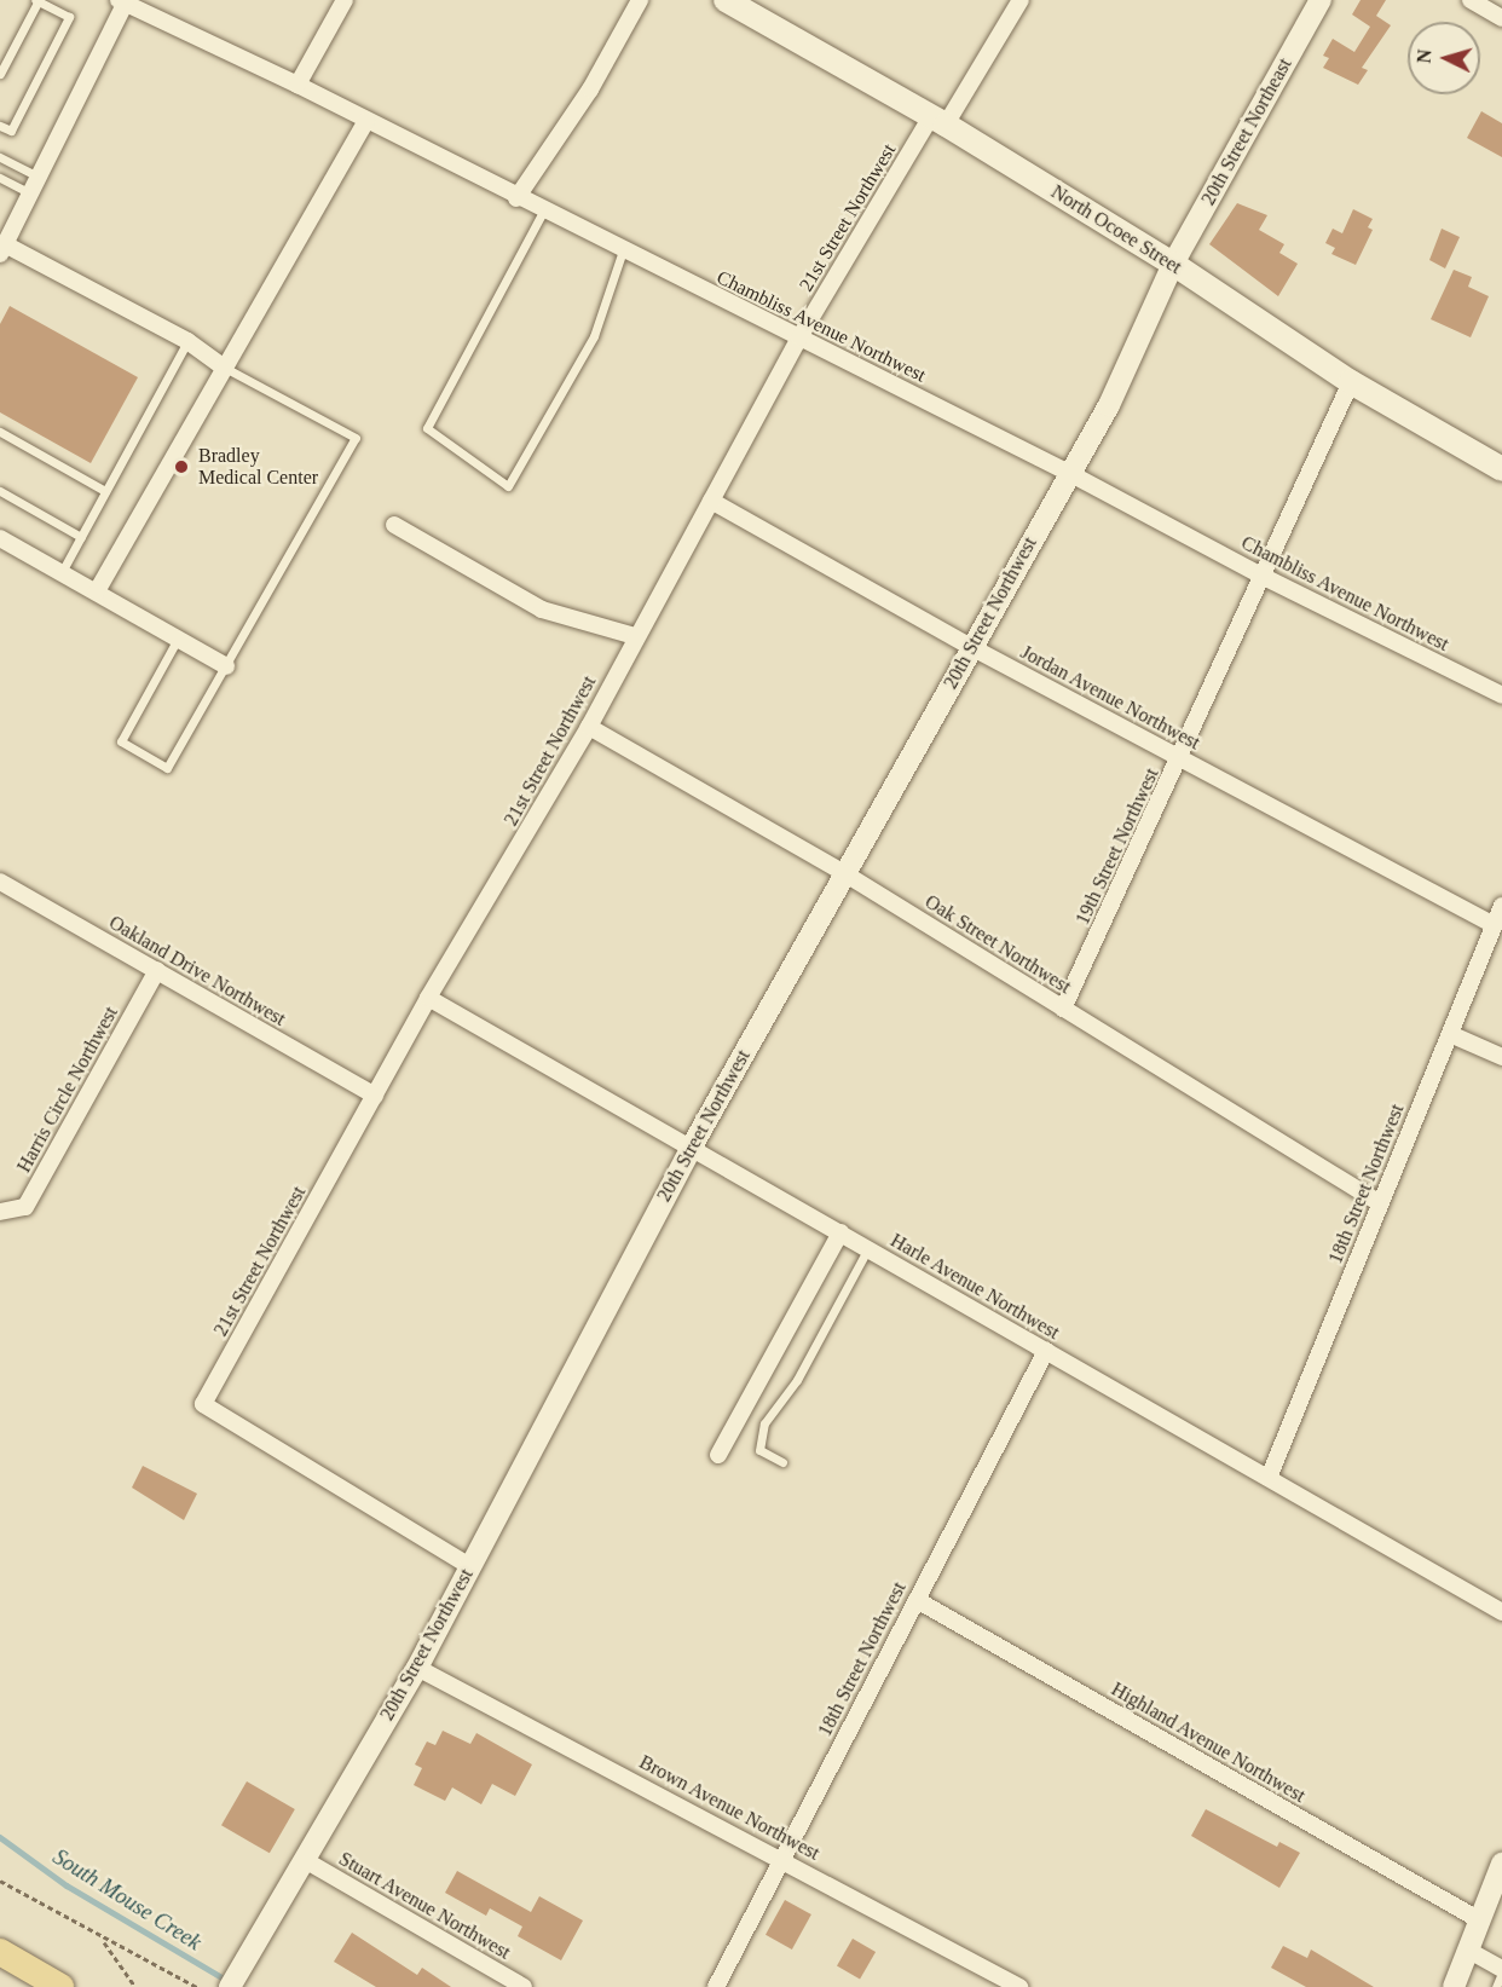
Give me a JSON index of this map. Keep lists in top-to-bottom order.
{
  "streets": {
    "main road": ["North Ocoee Street"],
    "street": [
      "20th Street Northeast",
      "21st Street Northwest",
      "Chambliss Avenue Northwest",
      "20th Street Northwest",
      "Jordan Avenue Northwest",
      "19th Street Northwest",
      "Oak Street Northwest",
      "Oakland Drive Northwest",
      "Harris Circle Northwest",
      "18th Street Northwest",
      "Harle Avenue Northwest",
      "Highland Avenue Northwest",
      "Brown Avenue Northwest",
      "Stuart Avenue Northwest"
    ]
  },
  "crossings": [
    ["20th Street Northeast", "North Ocoee Street"],
    ["20th Street Northeast", "20th Street Northwest"],
    ["21st Street Northwest", "North Ocoee Street"],
    ["21st Street Northwest", "Chambliss Avenue Northwest"],
    ["21st Street Northwest", "20th Street Northwest"],
    ["21st Street Northwest", "Jordan Avenue Northwest"],
    ["21st Street Northwest", "Oak Street Northwest"],
    ["21st Street Northwest", "Oakland Drive Northwest"],
    ["21st Street Northwest", "Harle Avenue Northwest"],
    ["North Ocoee Street", "20th Street Northwest"],
    ["North Ocoee Street", "19th Street Northwest"],
    ["Chambliss Avenue Northwest", "20th Street Northwest"],
    ["Chambliss Avenue Northwest", "19th Street Northwest"],
    ["20th Street Northwest", "Jordan Avenue Northwest"],
    ["20th Street Northwest", "Oak Street Northwest"],
    ["20th Street Northwest", "Harle Avenue Northwest"],
    ["20th Street Northwest", "Brown Avenue Northwest"],
    ["20th Street Northwest", "Stuart Avenue Northwest"],
    ["Jordan Avenue Northwest", "19th Street Northwest"],
    ["Jordan Avenue Northwest", "18th Street Northwest"],
    ["19th Street Northwest", "Oak Street Northwest"],
    ["Oak Street Northwest", "18th Street Northwest"],
    ["Oakland Drive Northwest", "Harris Circle Northwest"],
    ["18th Street Northwest", "Harle Avenue Northwest"],
    ["18th Street Northwest", "Highland Avenue Northwest"],
    ["18th Street Northwest", "Brown Avenue Northwest"]
  ],
  "water": ["South Mouse Creek"],
  "places": ["Bradley Medical Center"],
  "north": "left"
}
